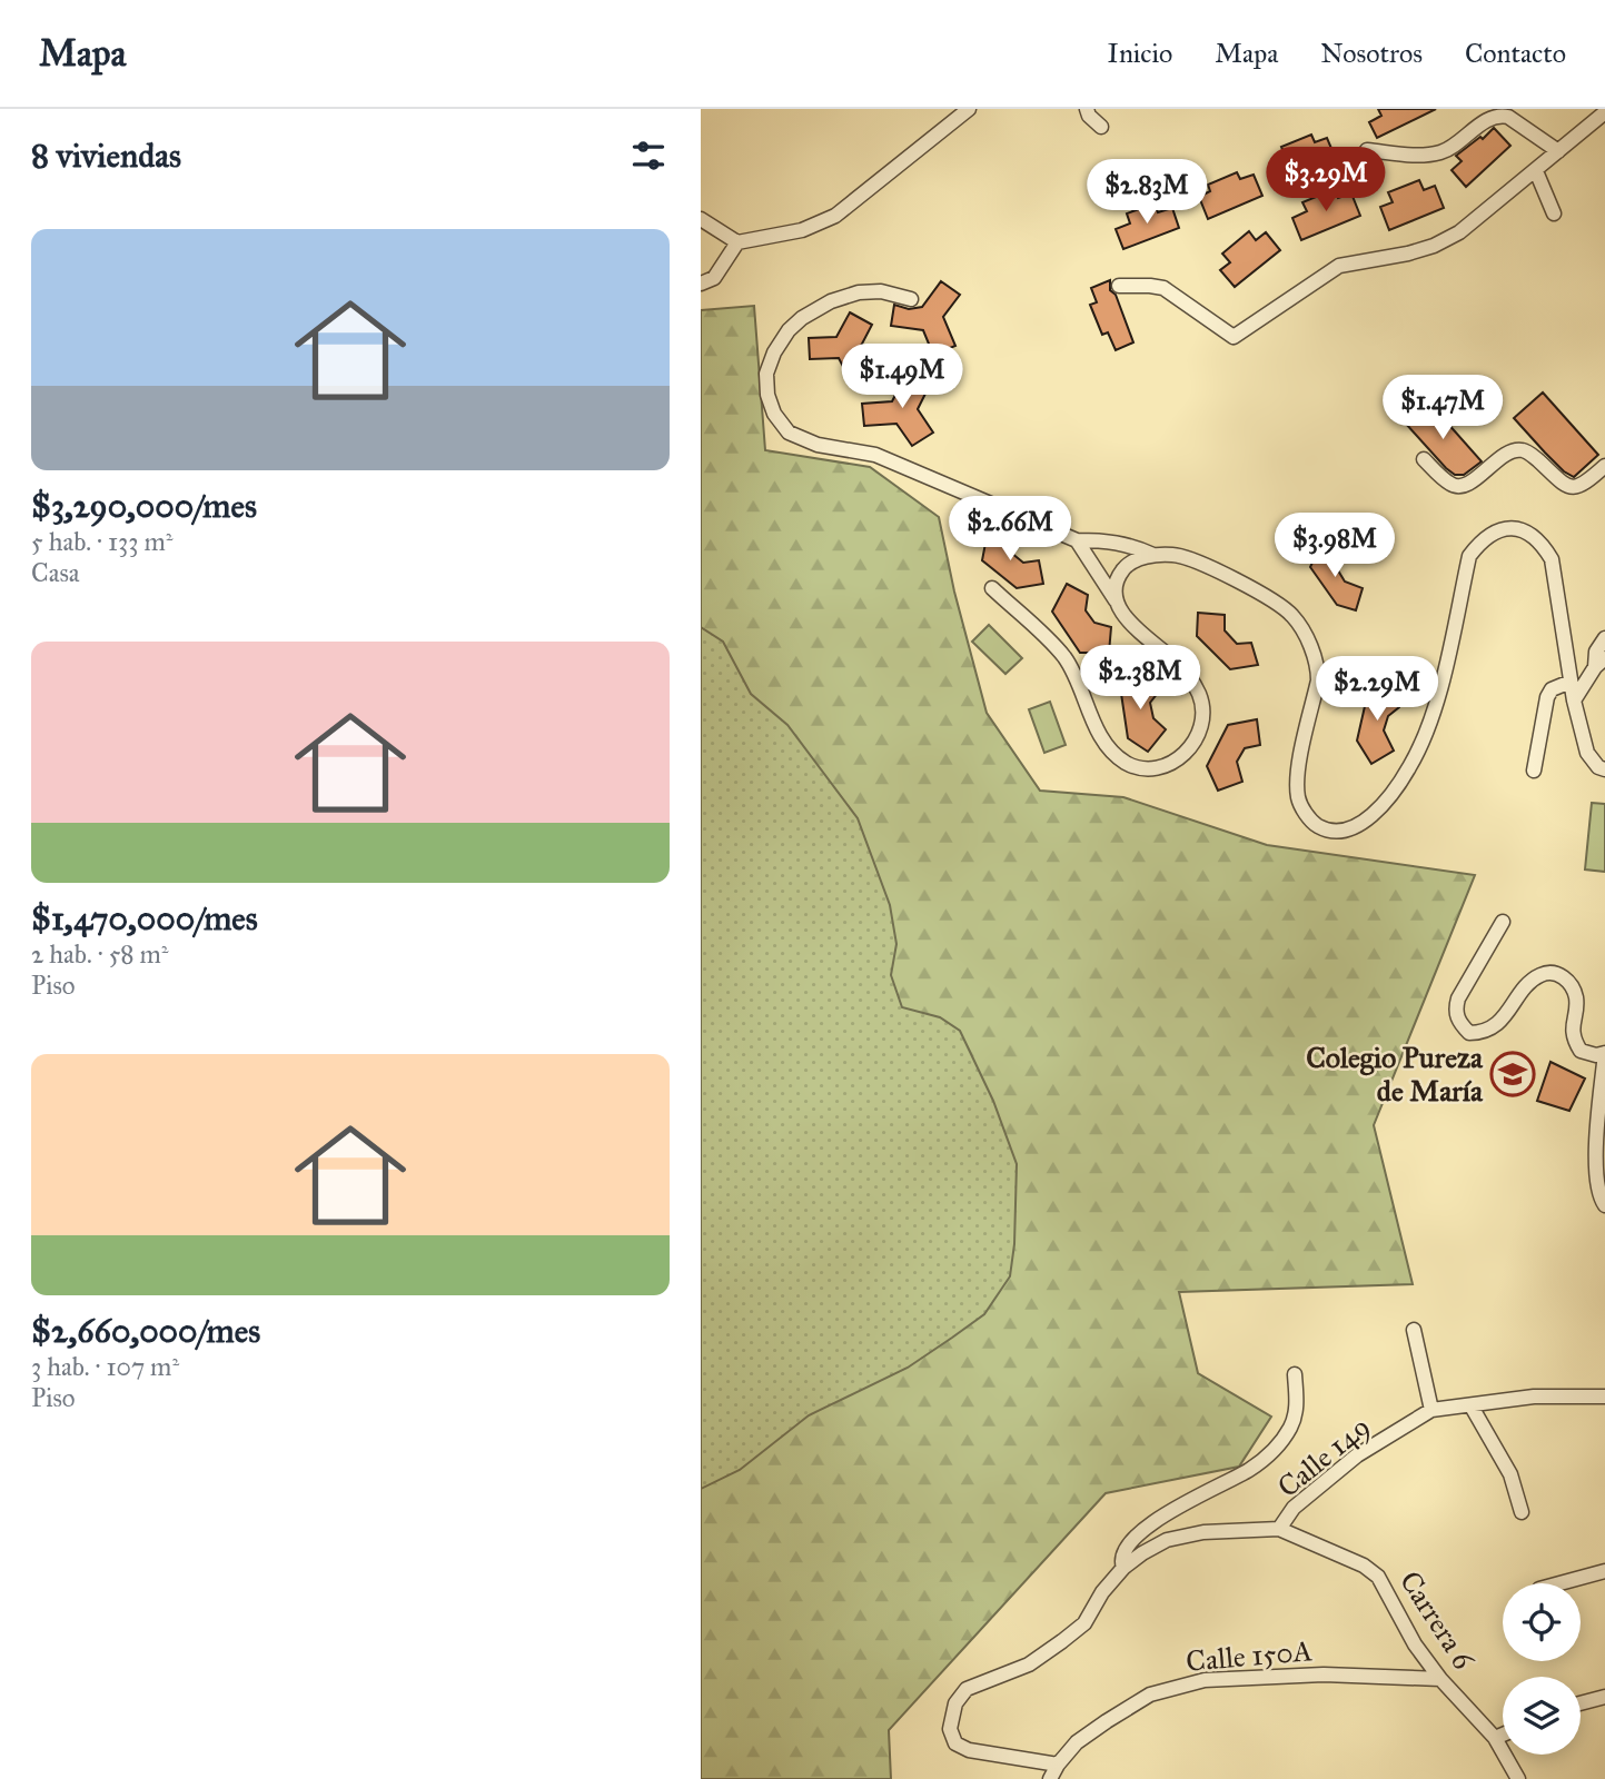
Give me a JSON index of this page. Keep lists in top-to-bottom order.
{
  "streets": {
    "street": ["Calle 149", "Carrera 6", "Calle 150A"]
  },
  "crossings": [
    ["Calle 149", "Carrera 6"],
    ["Calle 149", "Calle 150A"],
    ["Carrera 6", "Calle 150A"]
  ],
  "places": {
    "school or university": ["Colegio Pureza de María"]
  },
  "page": {
    "header": "Mapa",
    "nav": [
      "Inicio",
      "Mapa",
      "Nosotros",
      "Contacto"
    ],
    "heading": "8 viviendas",
    "price": [
      "$3.29M",
      "$2.83M",
      "$1.49M",
      "$1.47M",
      "$2.66M",
      "$3.98M",
      "$2.38M",
      "$2.29M"
    ],
    "list": [
      {
        "name": "$3,290,000/mes",
        "note": "5 hab. · 133 m² · Casa"
      },
      {
        "name": "$1,470,000/mes",
        "note": "2 hab. · 58 m² · Piso"
      },
      {
        "name": "$2,660,000/mes",
        "note": "3 hab. · 107 m² · Piso"
      }
    ]
  }
}
